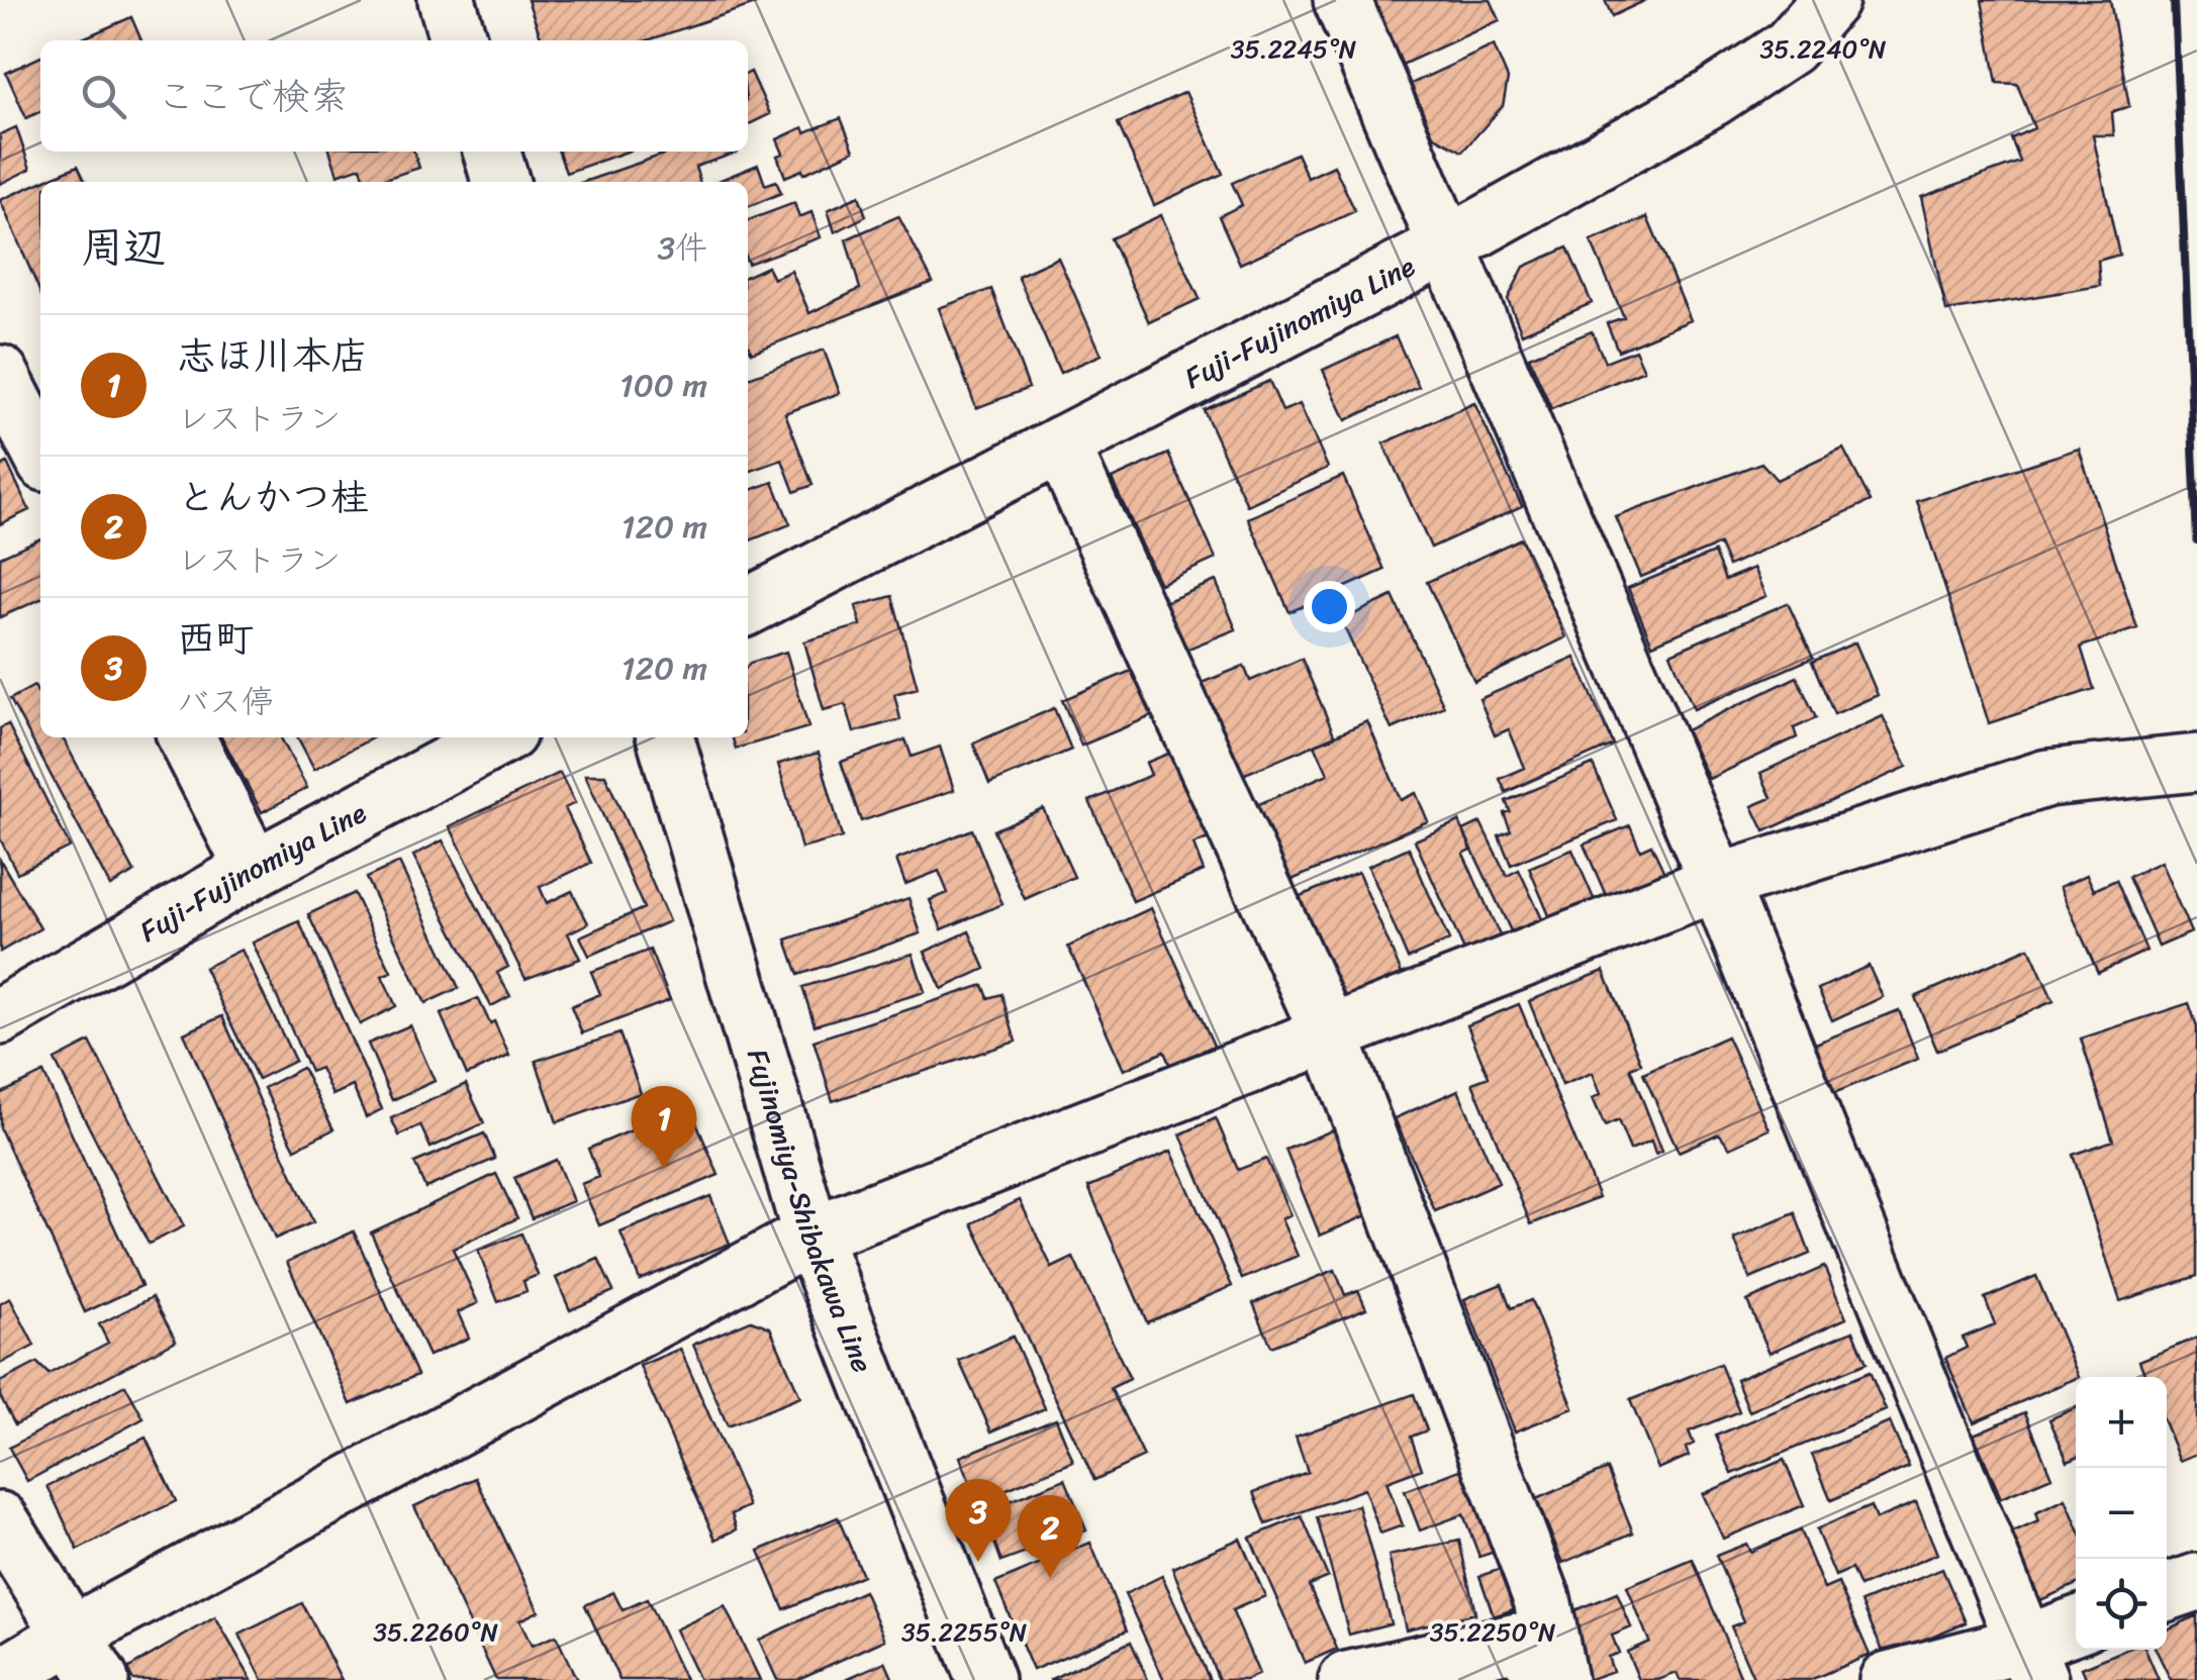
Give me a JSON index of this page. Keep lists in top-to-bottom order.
{
  "streets": {
    "street": ["Fuji-Fujinomiya Line", "Fujinomiya-Shibakawa Line"]
  },
  "page": {
    "search": "ここで検索",
    "heading": ["周辺", "3件"],
    "list": [
      {
        "mark": "1",
        "name": "志ほ川本店",
        "note": "レストラン",
        "value": "100 m"
      },
      {
        "mark": "2",
        "name": "とんかつ桂",
        "note": "レストラン",
        "value": "120 m"
      },
      {
        "mark": "3",
        "name": "西町",
        "note": "バス停",
        "value": "120 m"
      }
    ],
    "pins": ["1", "3", "2"],
    "map_buttons": ["+", "−"]
  },
  "coordinates": [
    "35.2245°N",
    "35.2240°N",
    "35.2260°N",
    "35.2255°N",
    "35.2250°N"
  ]
}
